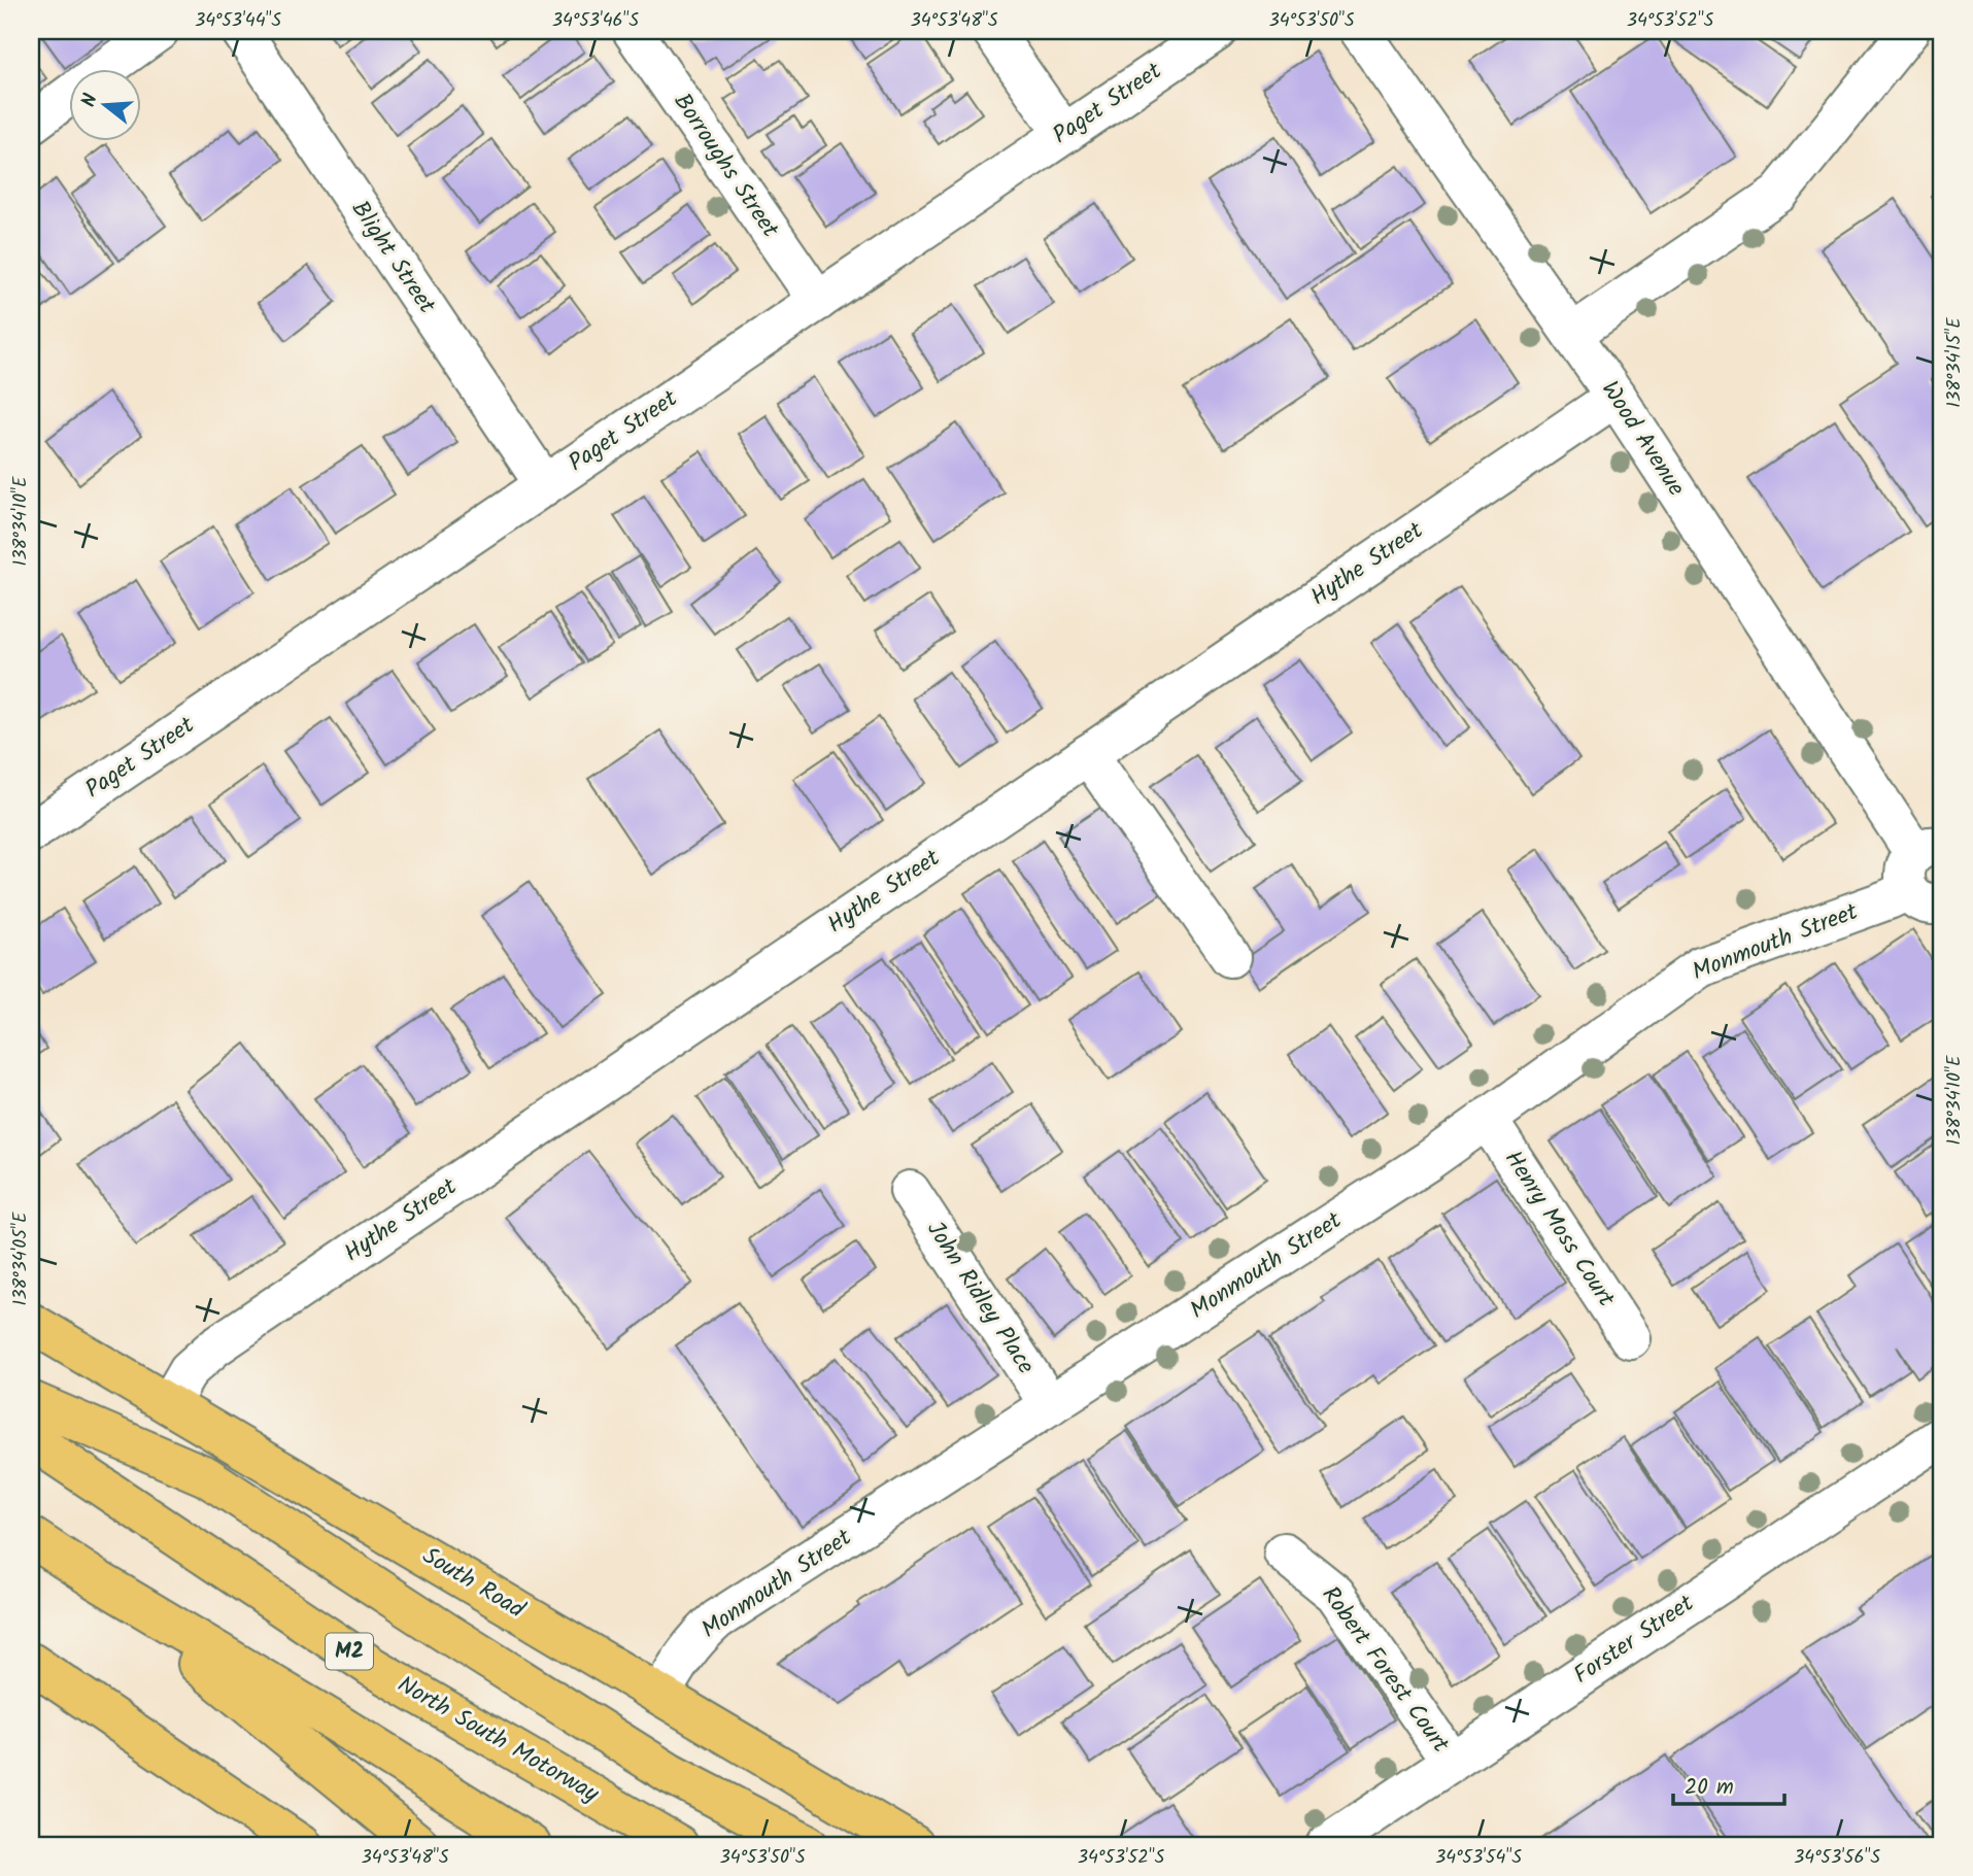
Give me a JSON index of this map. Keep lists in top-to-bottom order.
{
  "streets": {
    "main road": ["South Road", "M2", "North South Motorway"],
    "street": [
      "Paget Street",
      "Borroughs Street",
      "Blight Street",
      "Wood Avenue",
      "Hythe Street",
      "Monmouth Street",
      "Henry Moss Court",
      "John Ridley Place",
      "Forster Street",
      "Robert Forest Court"
    ]
  },
  "crossings": [
    ["Paget Street", "Borroughs Street"],
    ["Paget Street", "Blight Street"],
    ["Wood Avenue", "Hythe Street"],
    ["Wood Avenue", "Monmouth Street"],
    ["Hythe Street", "South Road"],
    ["Monmouth Street", "Henry Moss Court"],
    ["Monmouth Street", "John Ridley Place"],
    ["Monmouth Street", "South Road"],
    ["Forster Street", "Robert Forest Court"]
  ],
  "scale_bar": "20 m",
  "north": "left",
  "coordinates": [
    "34°53'44\"S",
    "34°53'46\"S",
    "34°53'48\"S",
    "34°53'50\"S",
    "34°53'52\"S",
    "138°34'15\"E",
    "138°34'10\"E",
    "138°34'05\"E",
    "34°53'54\"S",
    "34°53'56\"S"
  ]
}
